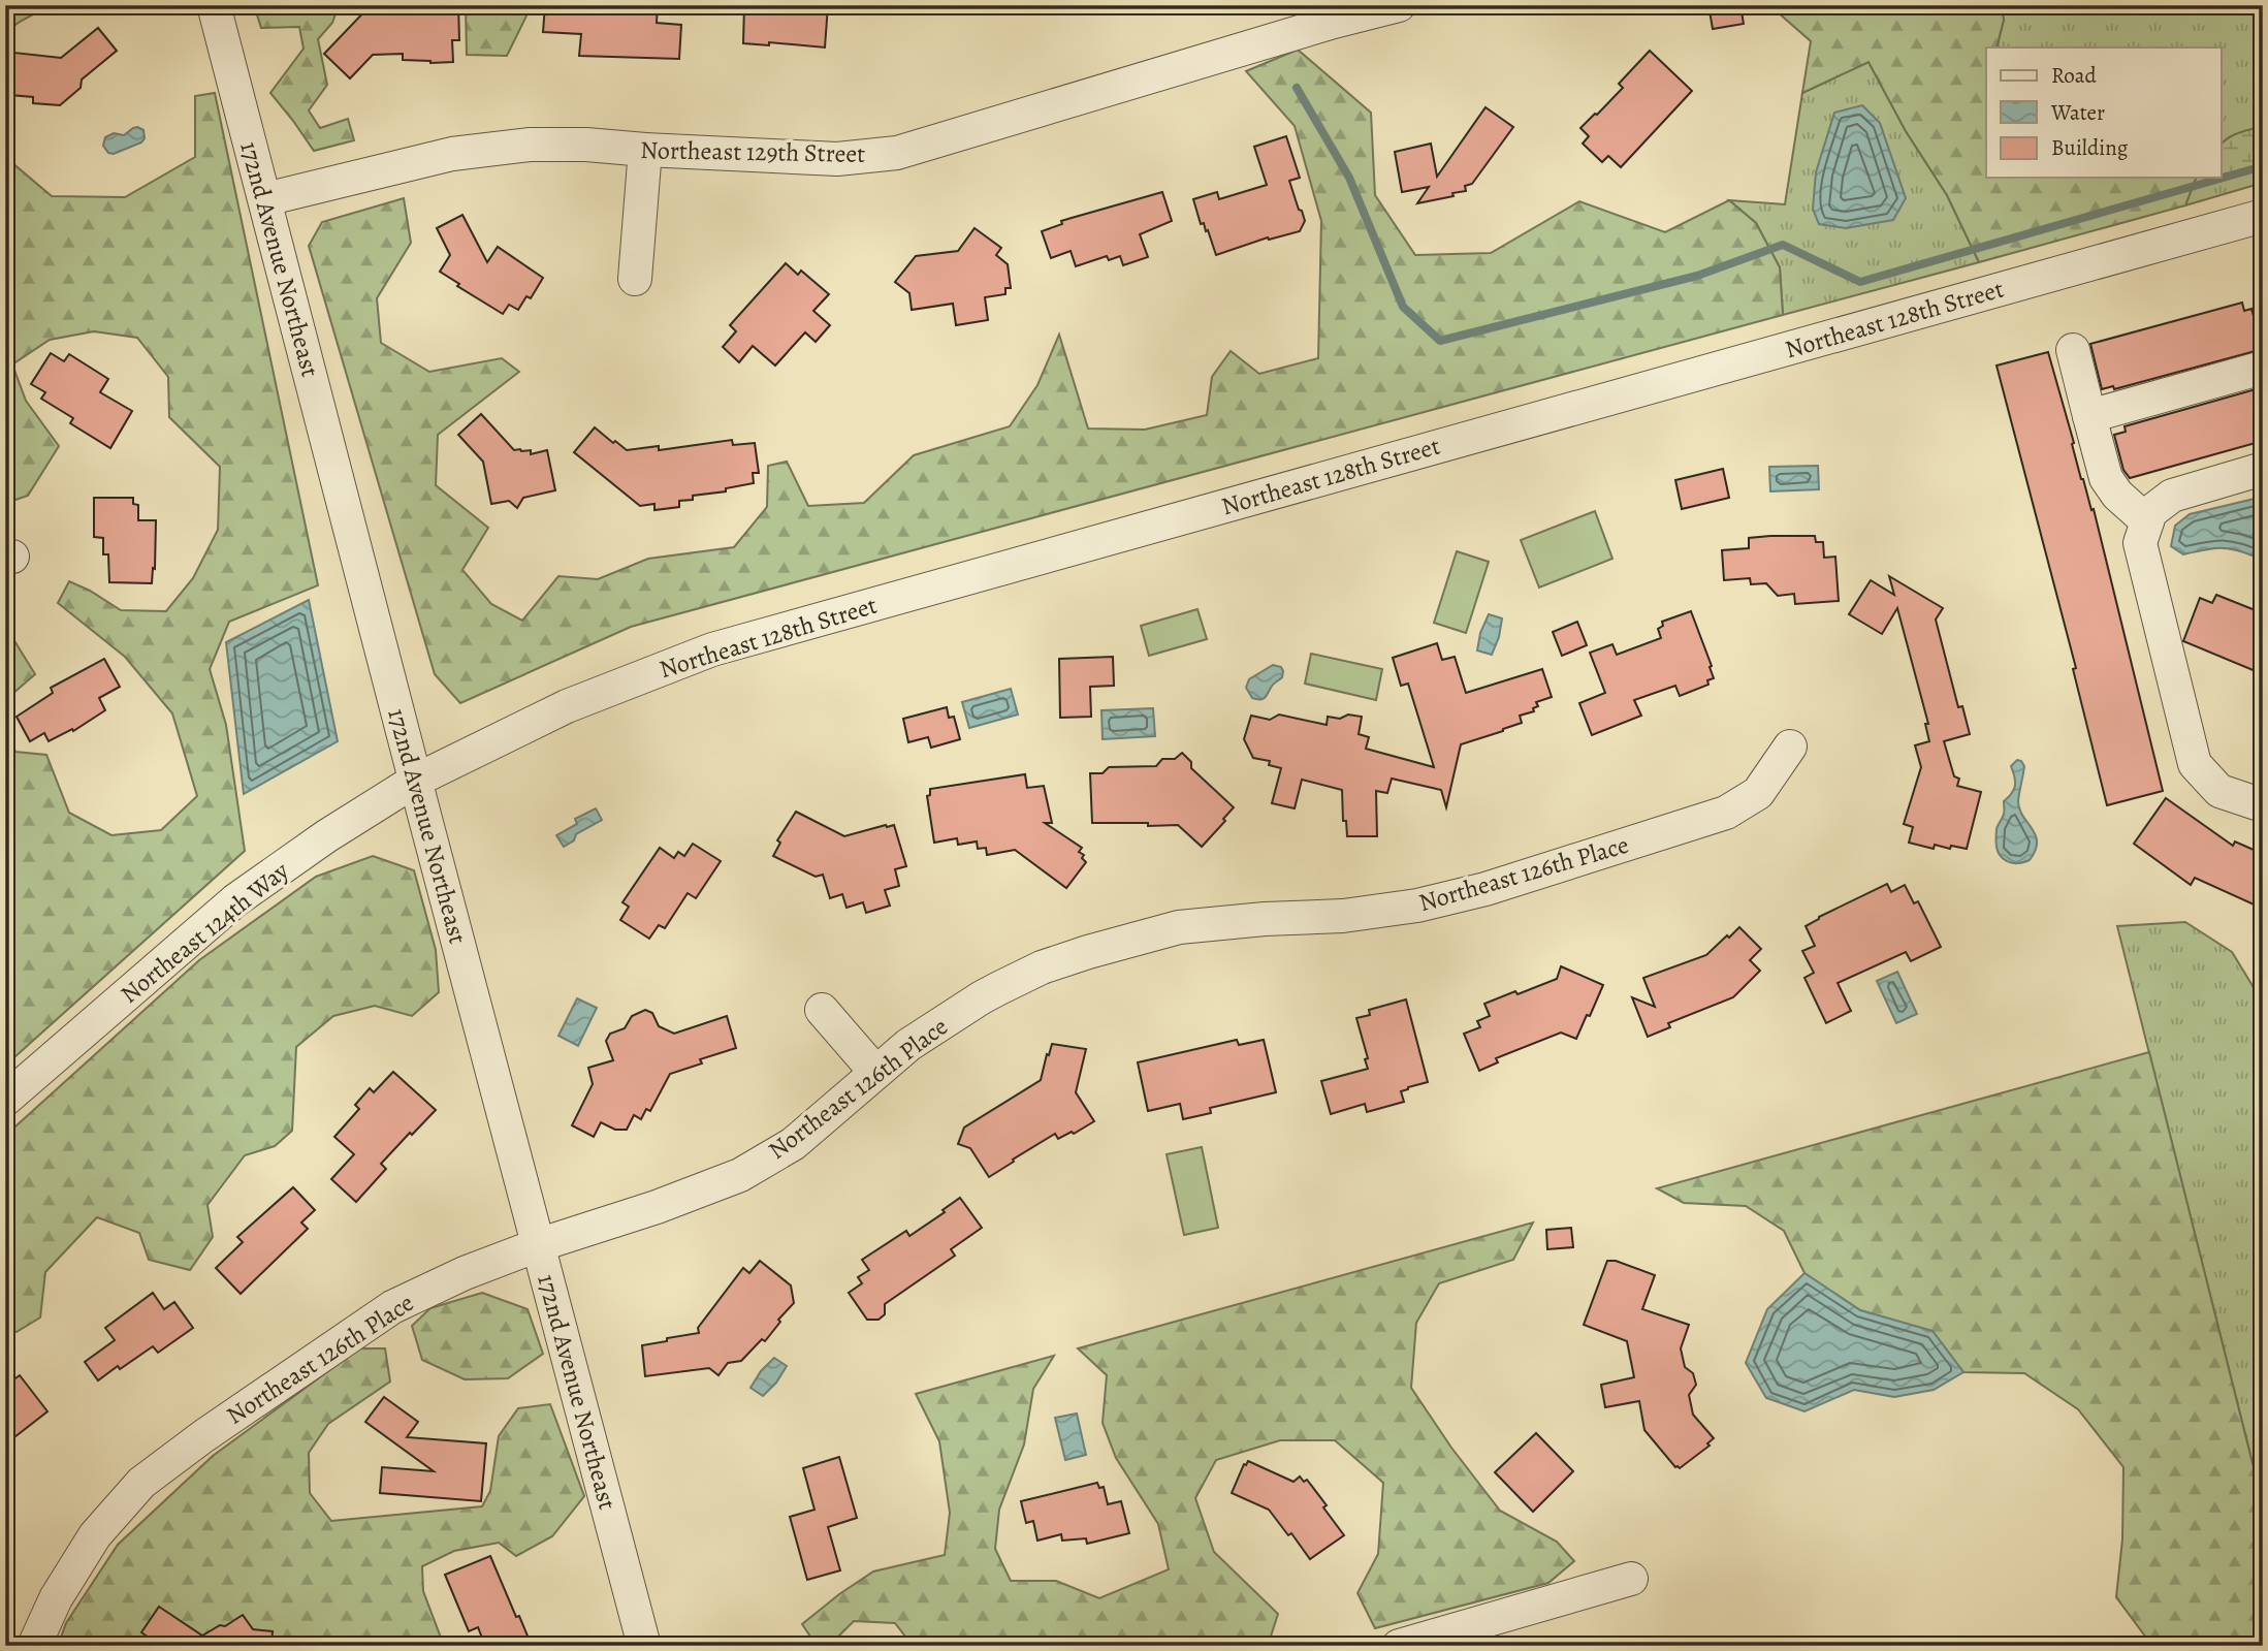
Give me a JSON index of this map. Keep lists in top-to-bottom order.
{
  "streets": {
    "street": [
      "Northeast 129th Street",
      "172nd Avenue Northeast",
      "Northeast 128th Street",
      "Northeast 126th Place",
      "Northeast 124th Way"
    ]
  },
  "crossings": [
    ["Northeast 129th Street", "172nd Avenue Northeast"],
    ["172nd Avenue Northeast", "Northeast 128th Street"],
    ["172nd Avenue Northeast", "Northeast 126th Place"],
    ["172nd Avenue Northeast", "Northeast 124th Way"],
    ["Northeast 128th Street", "Northeast 124th Way"]
  ],
  "legend": ["Road", "Water", "Building"]
}
